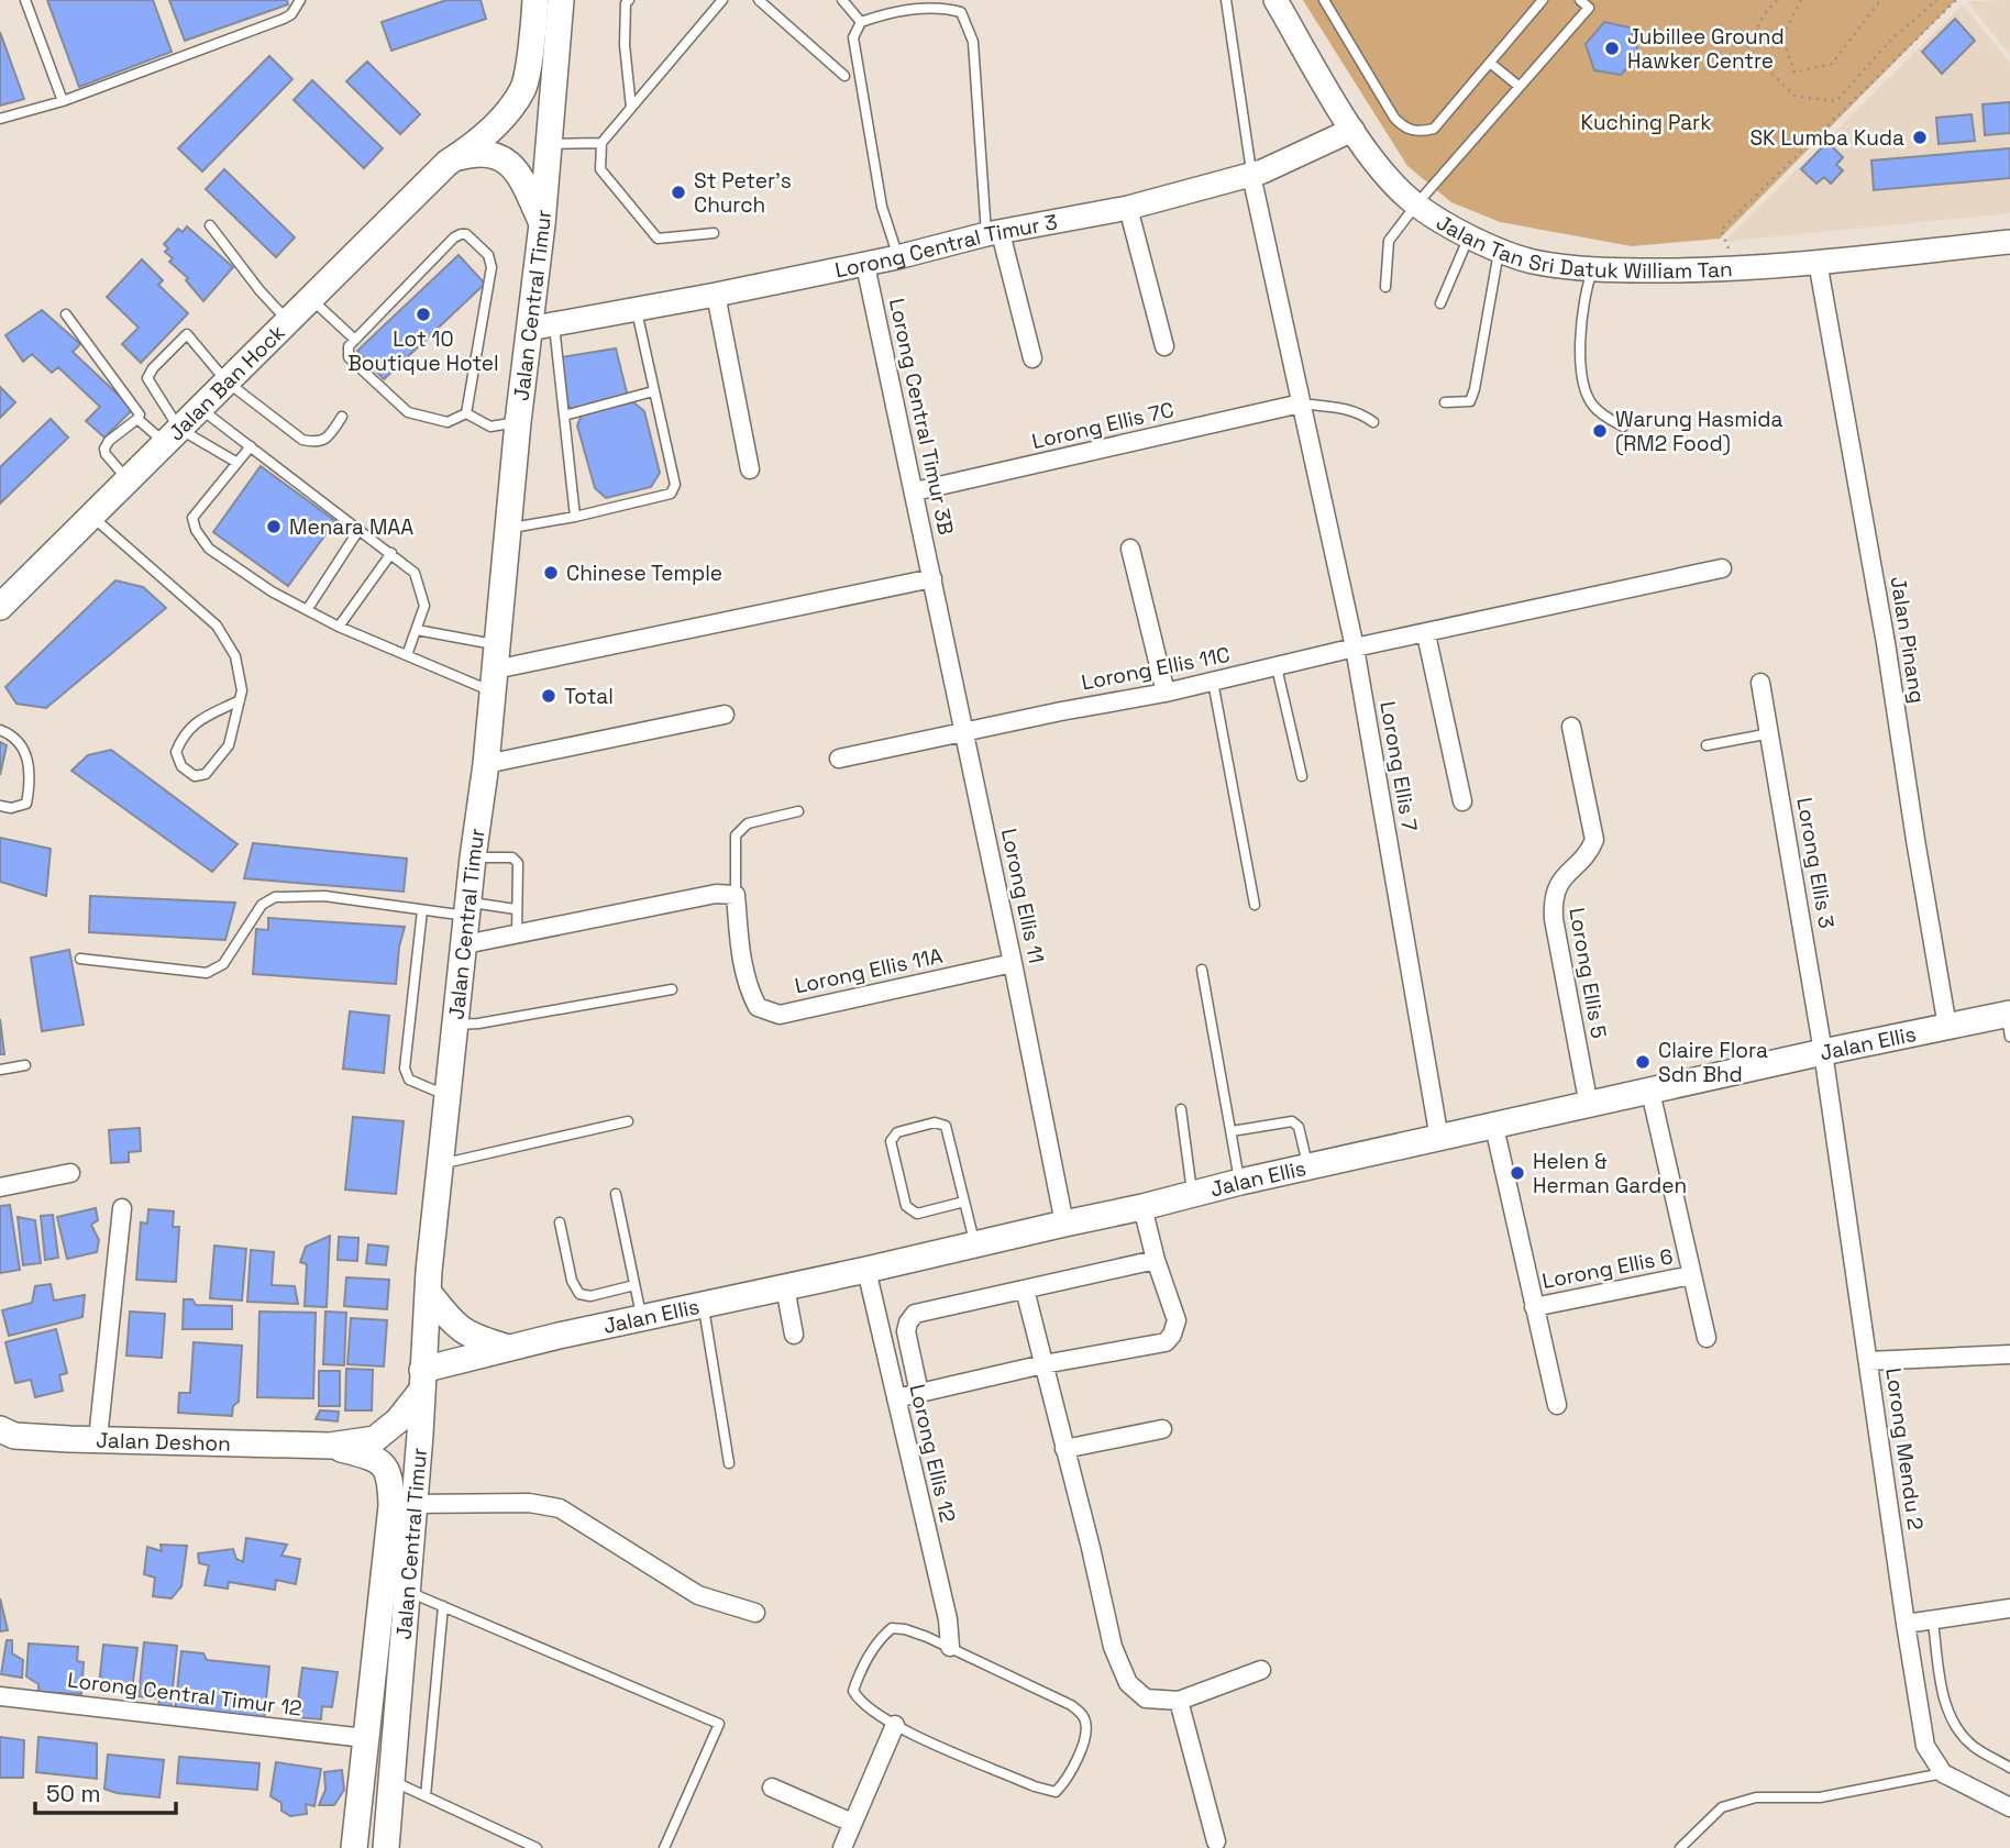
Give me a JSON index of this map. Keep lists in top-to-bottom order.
{
  "streets": {
    "main road": [
      "Jalan Central Timur",
      "Jalan Ban Hock",
      "Jalan Ellis",
      "Jalan Deshon"
    ],
    "street": [
      "Jalan Tan Sri Datuk William Tan",
      "Lorong Central Timur 3",
      "Lorong Central Timur 3B",
      "Lorong Ellis 7C",
      "Jalan Pinang",
      "Lorong Ellis 11C",
      "Lorong Ellis 7",
      "Lorong Ellis 3",
      "Lorong Ellis 11",
      "Lorong Ellis 11A",
      "Lorong Ellis 5",
      "Lorong Ellis 6",
      "Lorong Mendu 2",
      "Lorong Ellis 12",
      "Lorong Central Timur 12"
    ]
  },
  "crossings": [
    ["Jalan Tan Sri Datuk William Tan", "Lorong Central Timur 3"],
    ["Jalan Tan Sri Datuk William Tan", "Jalan Pinang"],
    ["Lorong Central Timur 3", "Jalan Central Timur"],
    ["Lorong Central Timur 3", "Lorong Central Timur 3B"],
    ["Lorong Central Timur 3", "Lorong Ellis 7"],
    ["Jalan Central Timur", "Jalan Ellis"],
    ["Jalan Central Timur", "Jalan Deshon"],
    ["Jalan Central Timur", "Lorong Central Timur 12"],
    ["Lorong Central Timur 3B", "Lorong Ellis 7C"],
    ["Lorong Central Timur 3B", "Lorong Ellis 11"],
    ["Lorong Ellis 7C", "Lorong Ellis 7"],
    ["Jalan Pinang", "Jalan Ellis"],
    ["Lorong Ellis 11C", "Lorong Ellis 7"],
    ["Lorong Ellis 11C", "Lorong Ellis 11"],
    ["Lorong Ellis 7", "Jalan Ellis"],
    ["Lorong Ellis 3", "Jalan Ellis"],
    ["Lorong Ellis 3", "Lorong Mendu 2"],
    ["Lorong Ellis 11", "Lorong Ellis 11A"],
    ["Lorong Ellis 11", "Jalan Ellis"],
    ["Lorong Ellis 5", "Jalan Ellis"],
    ["Jalan Ellis", "Lorong Mendu 2"],
    ["Jalan Ellis", "Lorong Ellis 12"]
  ],
  "parks": ["Kuching Park"],
  "places": [
    "Jubillee Ground Hawker Centre",
    "SK Lumba Kuda",
    "St Peter’s Church",
    "Lot 10 Boutique Hotel",
    "Warung Hasmida (RM2 Food)",
    "Menara MAA",
    "Chinese Temple",
    "Total",
    "Claire Flora Sdn Bhd",
    "Helen & Herman Garden"
  ],
  "scale_bar": "50 m"
}
